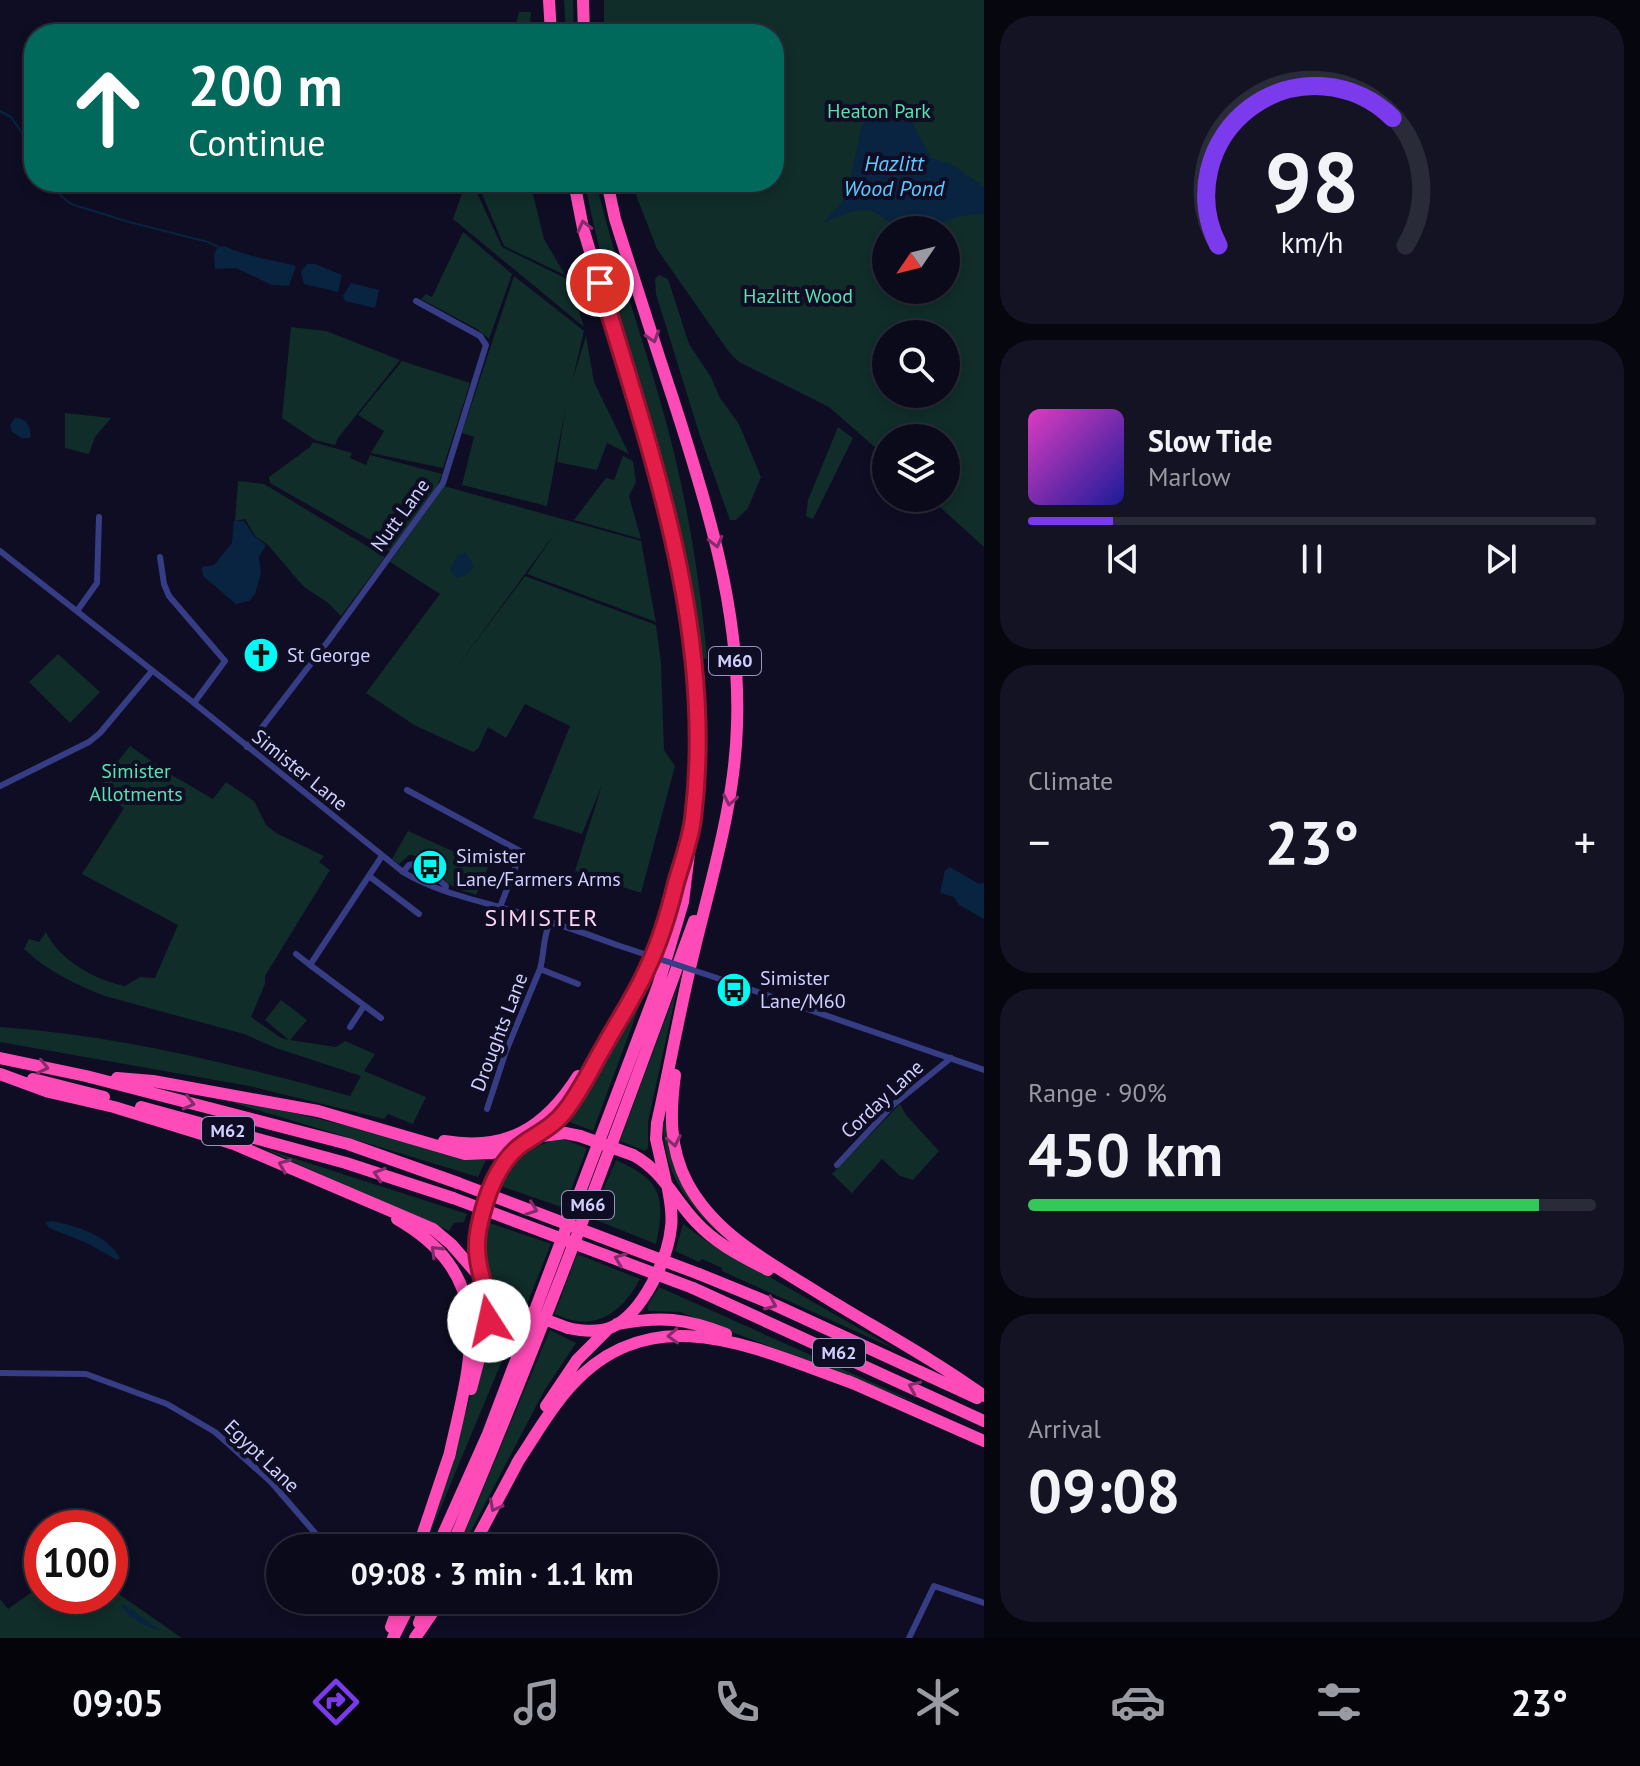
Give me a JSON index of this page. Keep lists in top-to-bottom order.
{
  "streets": {
    "highway": ["M60", "M62", "M66"],
    "street": [
      "Nutt Lane",
      "Simister Lane",
      "Droughts Lane",
      "Corday Lane",
      "Egypt Lane"
    ]
  },
  "crossings": [
    ["Nutt Lane", "Simister Lane"],
    ["M60", "M66"],
    ["Simister Lane", "Droughts Lane"],
    ["Simister Lane", "Corday Lane"]
  ],
  "districts": ["SIMISTER"],
  "water": ["Hazlitt Wood Pond"],
  "parks": ["Heaton Park", "Hazlitt Wood", "Simister Allotments"],
  "places": {
    "church": ["St George"],
    "bus stop": ["Simister Lane/Farmers Arms", "Simister Lane/M60"]
  },
  "north": "bottom left",
  "page": {
    "turn": ["200 m", "Continue"],
    "song": ["Slow Tide", "Marlow"],
    "tile": [
      "Climate",
      ["Range · 90%", "450 km"],
      ["Arrival", "09:08"]
    ],
    "heat": ["−", "23°", "+"],
    "limit": "100",
    "trip": "09:08 · 3 min · 1.1 km",
    "tabs": ["09:05", "23°"],
    "gauge": ["98", "km/h"]
  }
}
